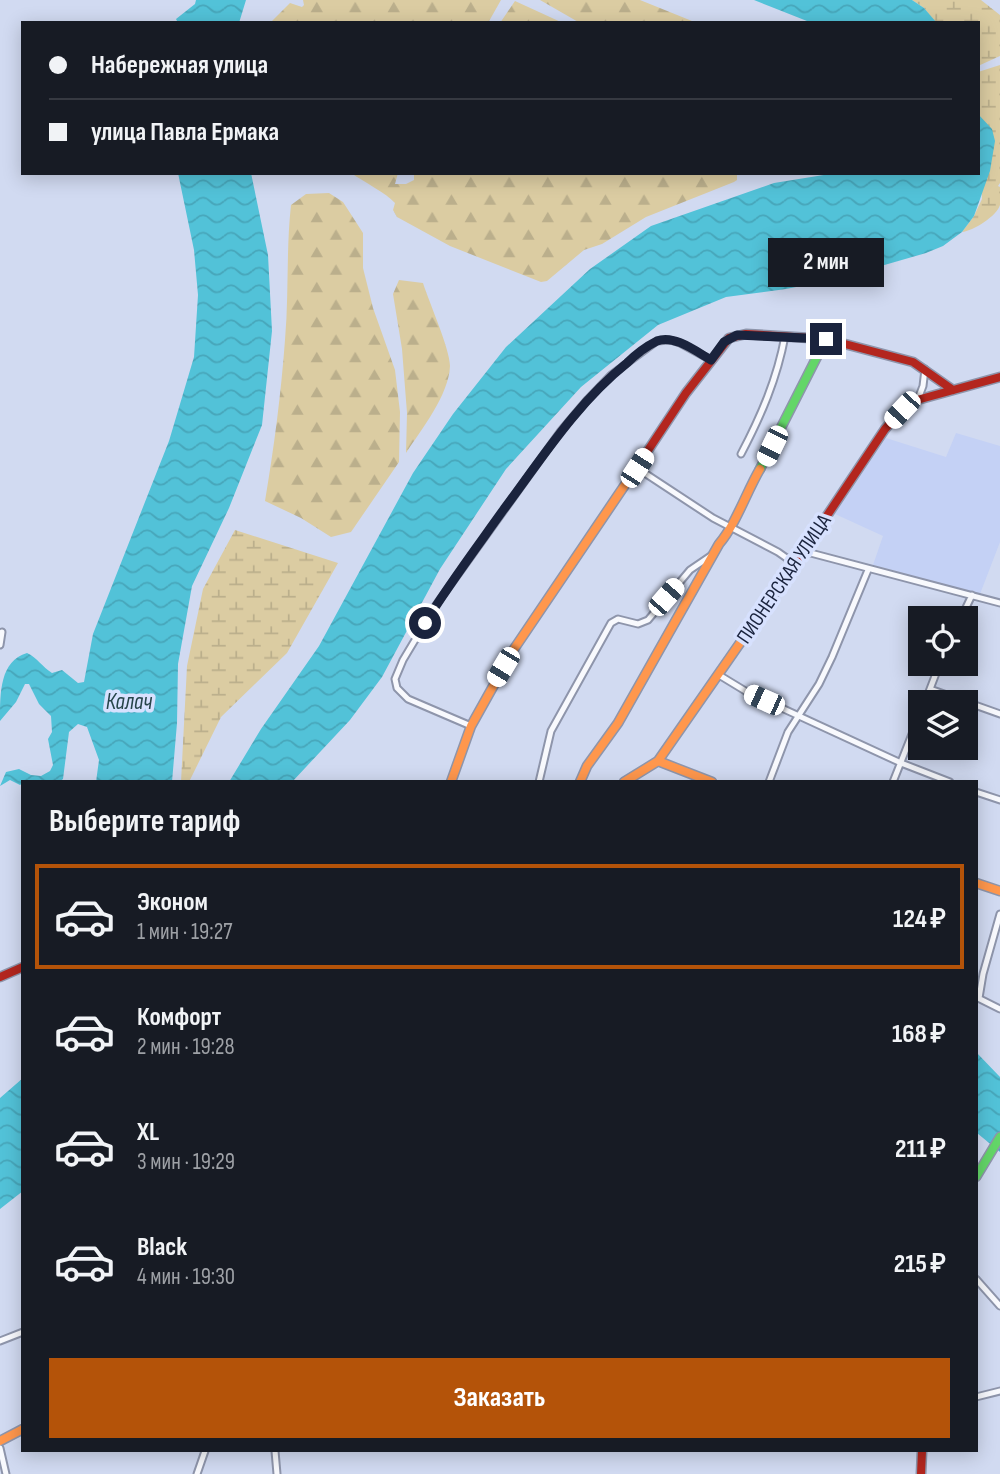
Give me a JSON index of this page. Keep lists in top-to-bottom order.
{
  "streets": {
    "street": ["ПИОНЕРСКАЯ УЛИЦА"]
  },
  "water": ["Калач"],
  "page": {
    "banner": ["Набережная улица", "улица Павла Ермака"],
    "bubble": "2 мин",
    "heading": "Выберите тариф",
    "list": [
      {
        "name": "Эконом",
        "note": "1 мин · 19:27",
        "value": "124 ₽"
      },
      {
        "name": "Комфорт",
        "note": "2 мин · 19:28",
        "value": "168 ₽"
      },
      {
        "name": "XL",
        "note": "3 мин · 19:29",
        "value": "211 ₽"
      },
      {
        "name": "Black",
        "note": "4 мин · 19:30",
        "value": "215 ₽"
      }
    ],
    "buttons": "Заказать"
  }
}
